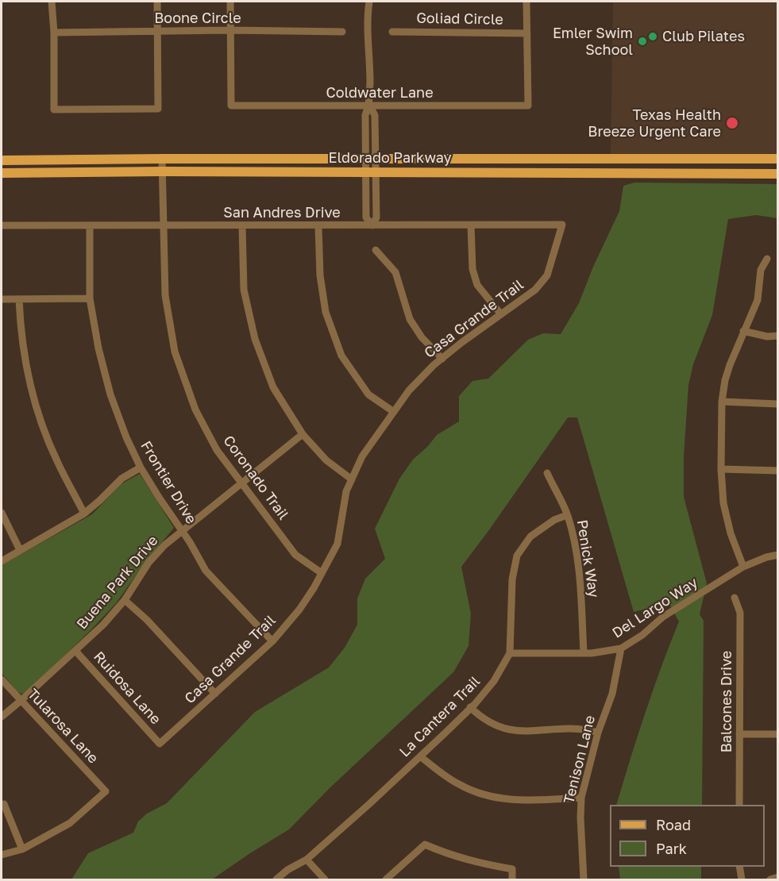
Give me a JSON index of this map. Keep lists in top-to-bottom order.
{
  "streets": {
    "main road": ["Eldorado Parkway"],
    "street": [
      "Boone Circle",
      "Goliad Circle",
      "Coldwater Lane",
      "San Andres Drive",
      "Casa Grande Trail",
      "Coronado Trail",
      "Frontier Drive",
      "Penick Way",
      "Buena Park Drive",
      "Del Largo Way",
      "Ruidosa Lane",
      "Balcones Drive",
      "La Cantera Trail",
      "Tularosa Lane",
      "Tenison Lane"
    ]
  },
  "crossings": [
    ["Boone Circle", "Coldwater Lane"],
    ["Goliad Circle", "Coldwater Lane"],
    ["Eldorado Parkway", "Coronado Trail"],
    ["San Andres Drive", "Casa Grande Trail"],
    ["San Andres Drive", "Coronado Trail"],
    ["San Andres Drive", "Frontier Drive"],
    ["Casa Grande Trail", "Coronado Trail"],
    ["Casa Grande Trail", "Frontier Drive"],
    ["Casa Grande Trail", "Ruidosa Lane"],
    ["Coronado Trail", "Buena Park Drive"],
    ["Frontier Drive", "Buena Park Drive"],
    ["Penick Way", "Del Largo Way"],
    ["Penick Way", "La Cantera Trail"],
    ["Buena Park Drive", "Ruidosa Lane"],
    ["Buena Park Drive", "Tularosa Lane"],
    ["Del Largo Way", "La Cantera Trail"],
    ["Del Largo Way", "Tenison Lane"]
  ],
  "places": ["Club Pilates", "Emler Swim School", "Texas Health Breeze Urgent Care"],
  "legend": ["Road", "Park"]
}
